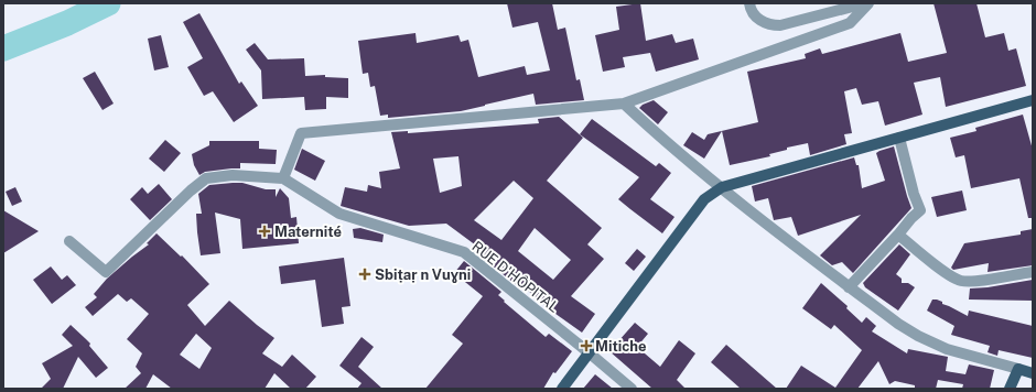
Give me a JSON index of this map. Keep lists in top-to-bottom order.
{
  "streets": {
    "street": ["RUE D'HÔPITAL"]
  },
  "places": {
    "health": ["Maternité", "Sbiṭaṛ n Vuɣni", "Mitiche"]
  }
}
